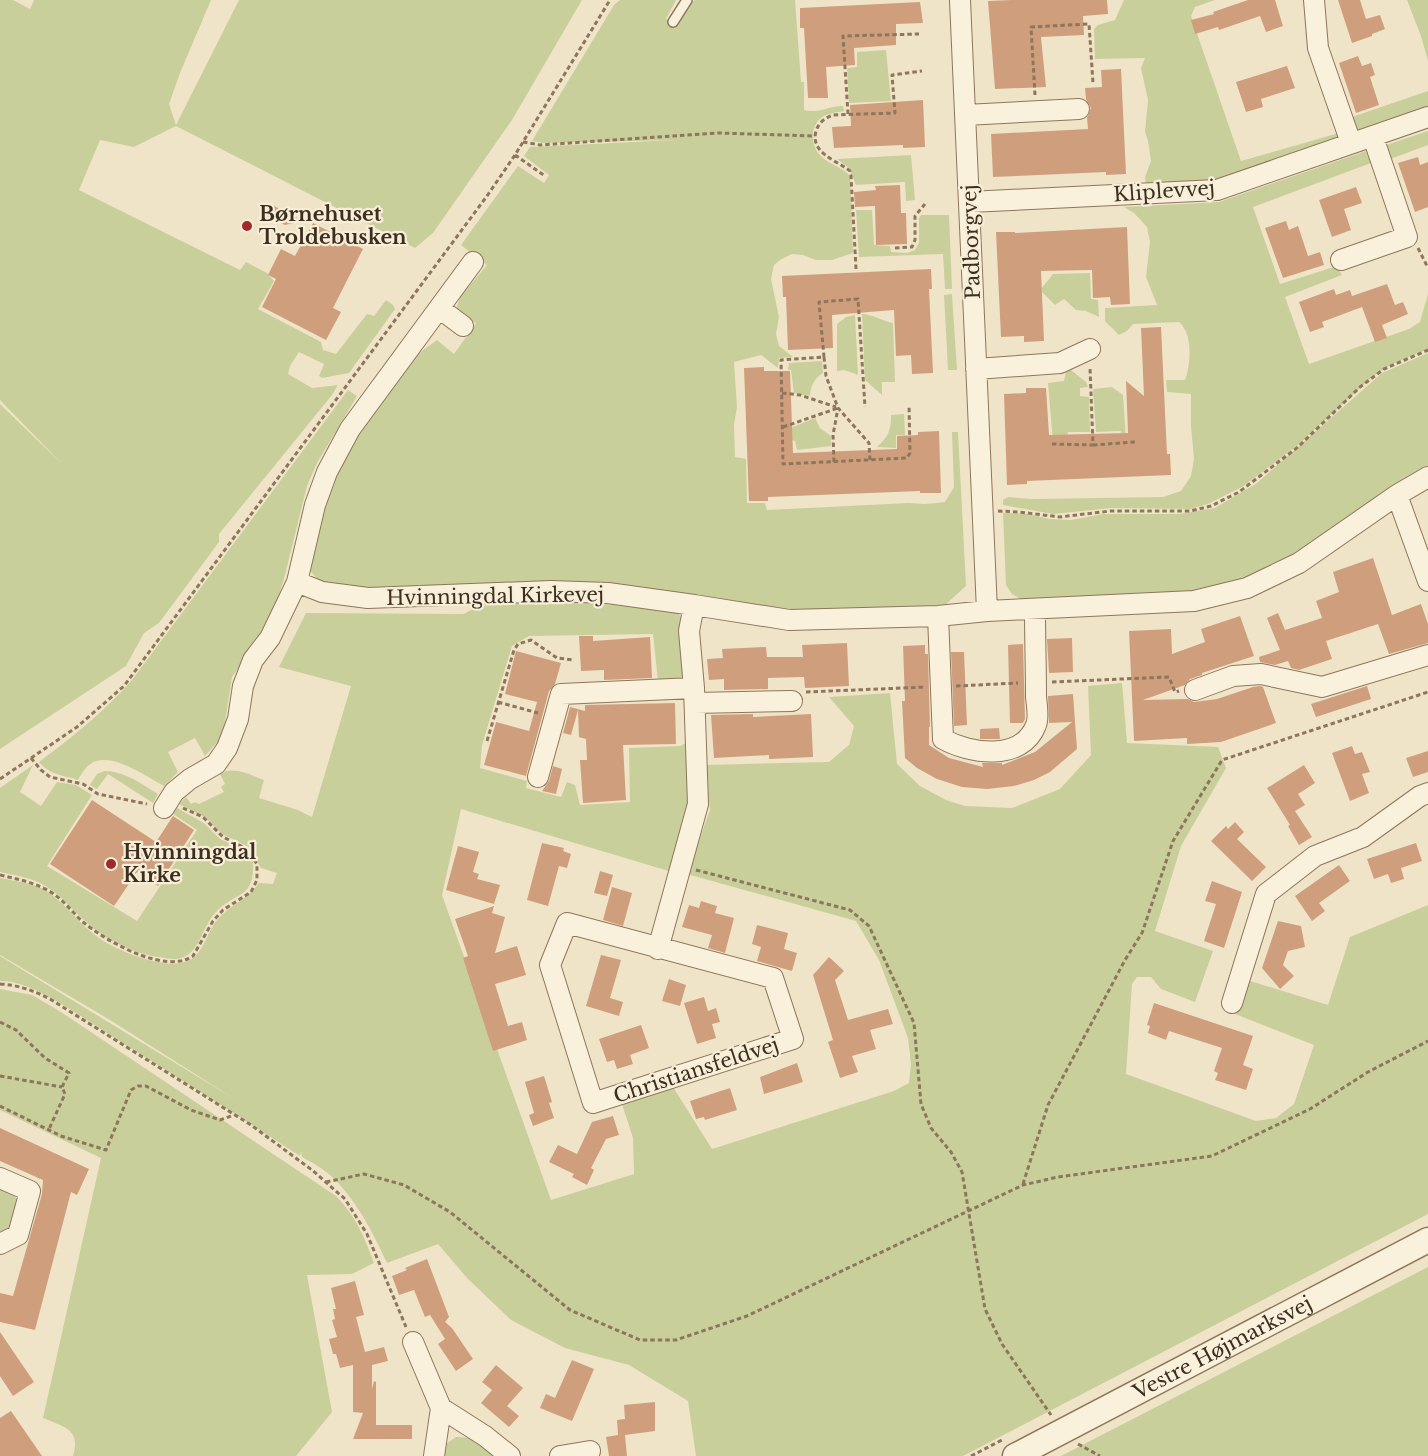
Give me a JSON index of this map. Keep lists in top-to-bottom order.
{
  "streets": {
    "street": [
      "Kliplevvej",
      "Padborgvej",
      "Hvinningdal Kirkevej",
      "Christiansfeldvej",
      "Vestre Højmarksvej"
    ]
  },
  "crossings": [
    ["Kliplevvej", "Padborgvej"]
  ],
  "places": ["Børnehuset Troldebusken", "Hvinningdal Kirke"]
}
